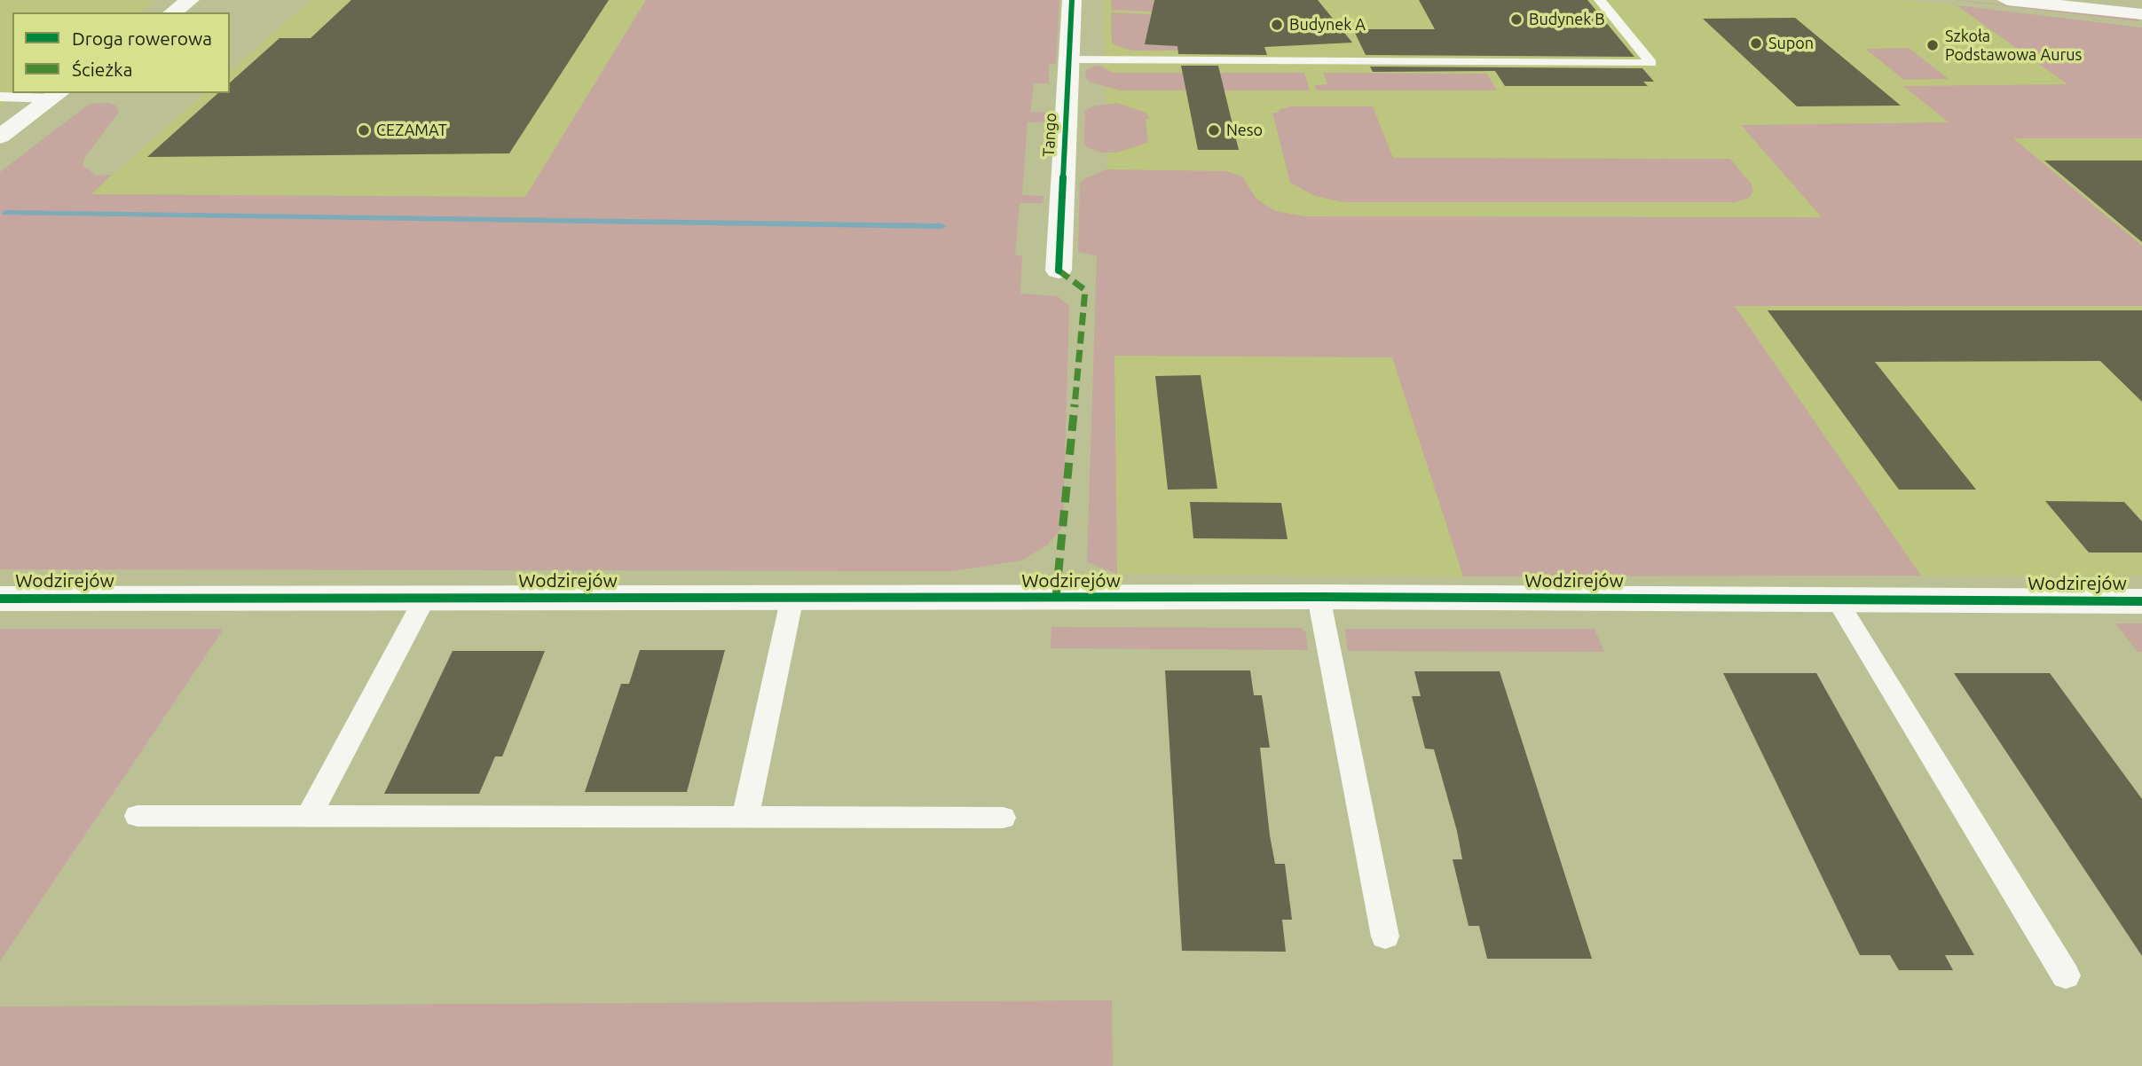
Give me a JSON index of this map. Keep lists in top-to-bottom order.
{
  "streets": {
    "street": ["Tango", "Wodzirejów"]
  },
  "places": [
    "Budynek B",
    "Budynek A",
    "Supon",
    "Szkoła Podstawowa Aurus",
    "CEZAMAT",
    "Neso"
  ],
  "legend": ["Droga rowerowa", "Ścieżka"]
}
